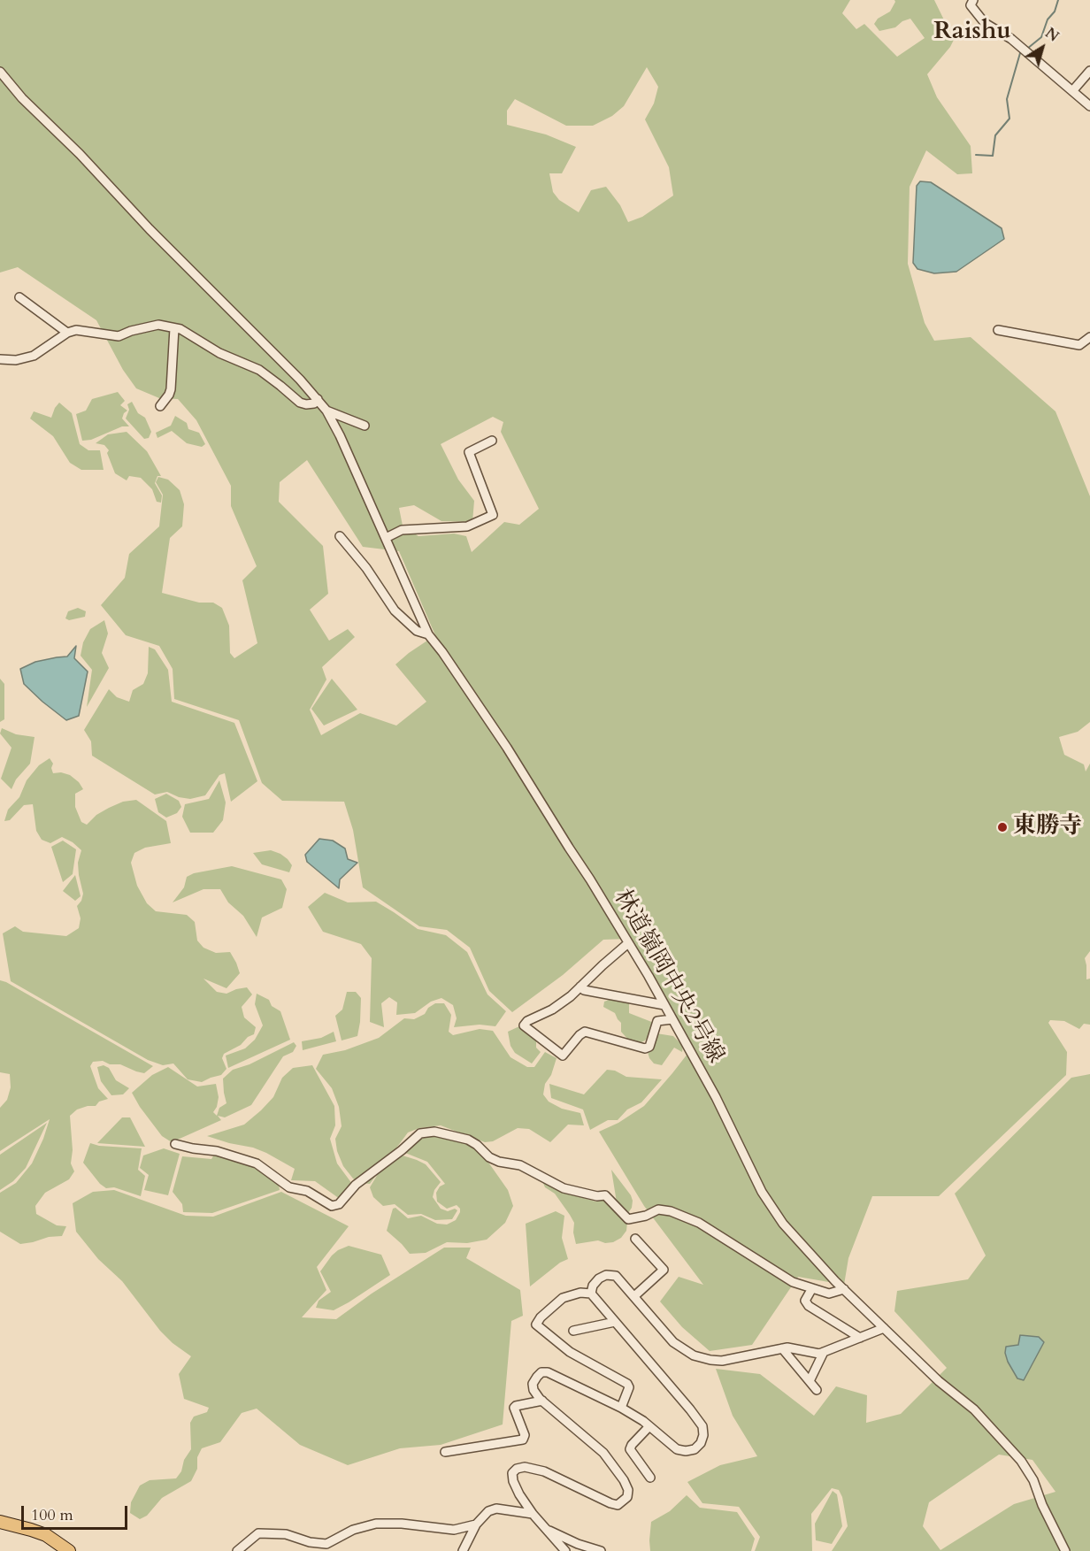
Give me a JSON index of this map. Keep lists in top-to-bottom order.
{
  "streets": {
    "street": ["林道嶺岡中央2号線"]
  },
  "districts": ["Raishu"],
  "places": ["東勝寺"],
  "scale_bar": "100 m",
  "north": "top right"
}
